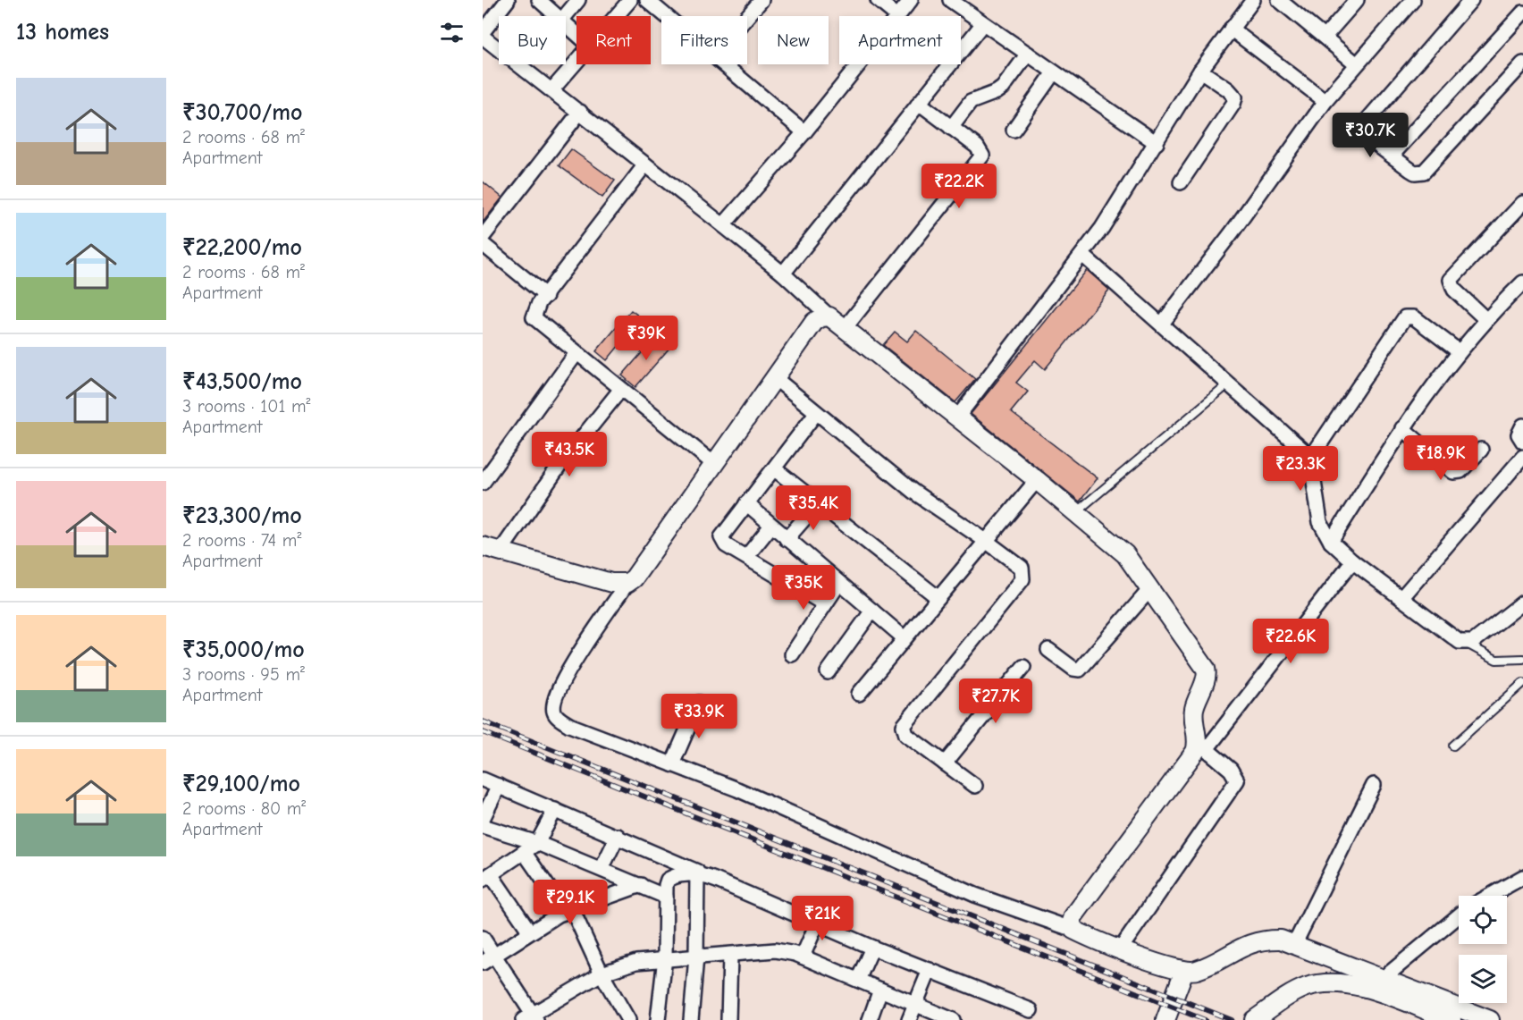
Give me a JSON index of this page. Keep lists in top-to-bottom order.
{
  "page": {
    "heading": "13 homes",
    "chip": [
      "Buy",
      "Rent",
      "Filters",
      "New",
      "Apartment"
    ],
    "list": [
      {
        "name": "₹30,700/mo",
        "note": "2 rooms · 68 m² · Apartment"
      },
      {
        "name": "₹22,200/mo",
        "note": "2 rooms · 68 m² · Apartment"
      },
      {
        "name": "₹43,500/mo",
        "note": "3 rooms · 101 m² · Apartment"
      },
      {
        "name": "₹23,300/mo",
        "note": "2 rooms · 74 m² · Apartment"
      },
      {
        "name": "₹35,000/mo",
        "note": "3 rooms · 95 m² · Apartment"
      },
      {
        "name": "₹29,100/mo",
        "note": "2 rooms · 80 m² · Apartment"
      }
    ],
    "price": [
      "₹30.7K",
      "₹22.2K",
      "₹39K",
      "₹43.5K",
      "₹18.9K",
      "₹23.3K",
      "₹35.4K",
      "₹35K",
      "₹22.6K",
      "₹27.7K",
      "₹33.9K",
      "₹29.1K",
      "₹21K"
    ]
  }
}
